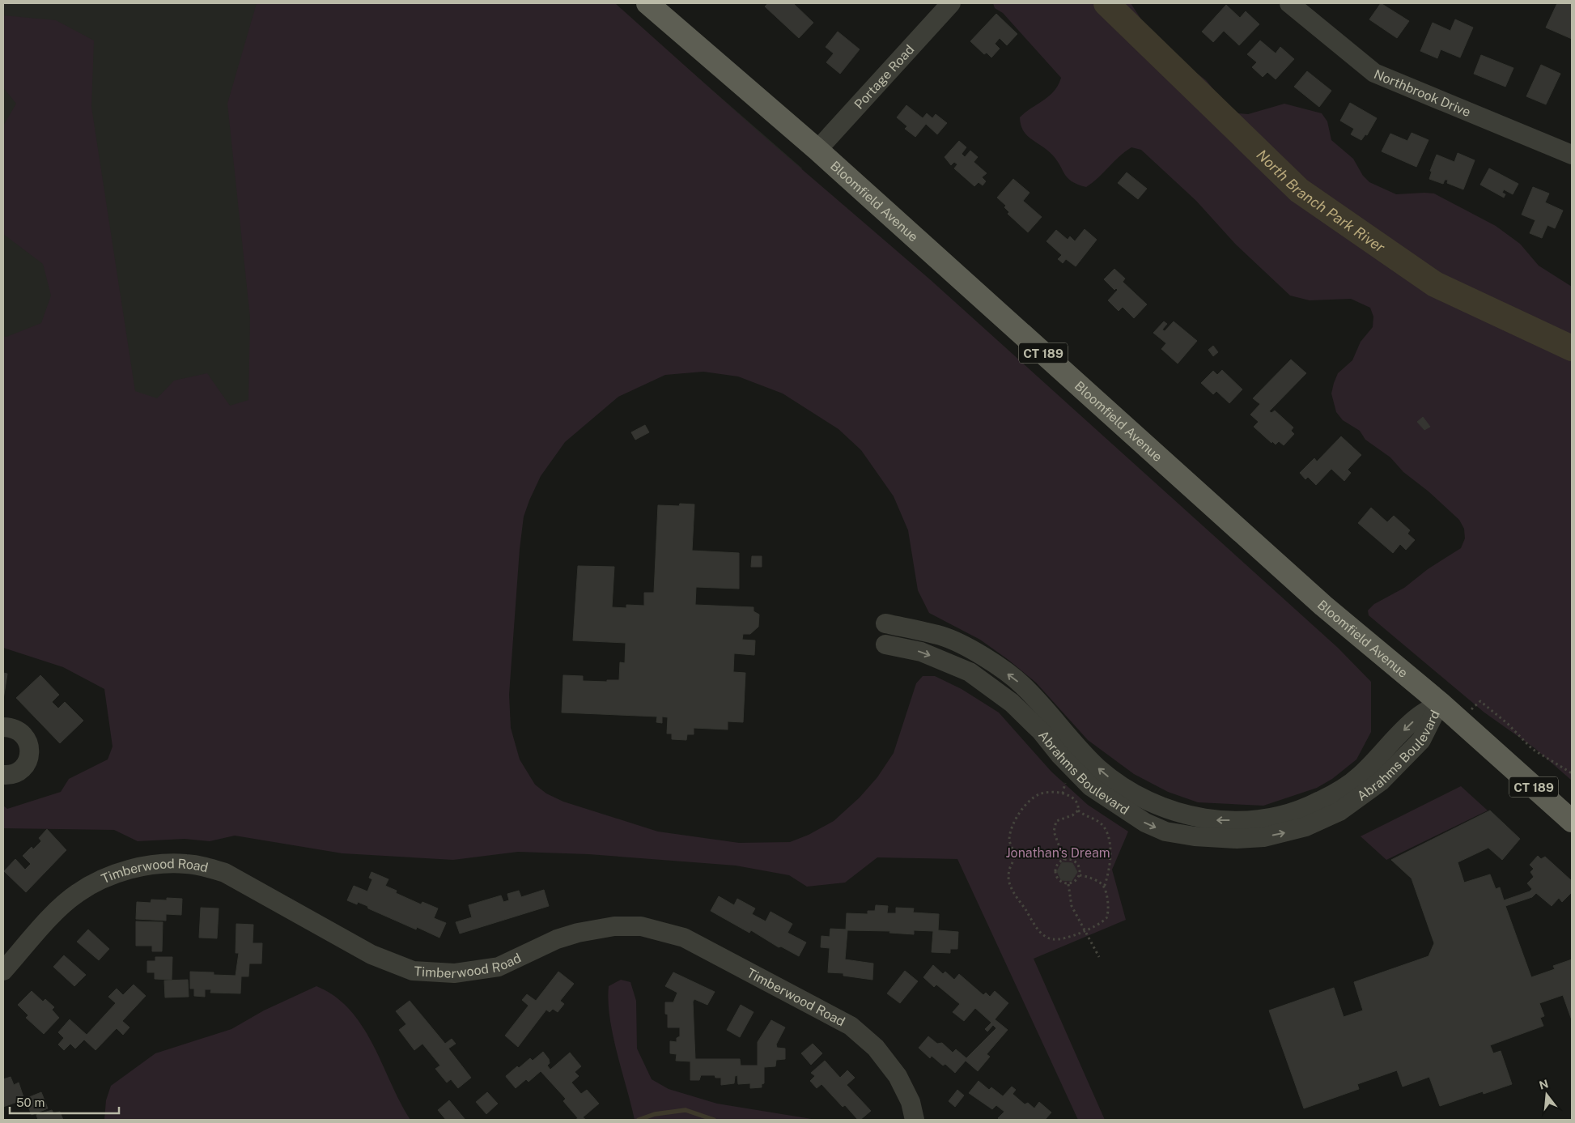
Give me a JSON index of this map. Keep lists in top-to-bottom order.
{
  "streets": {
    "main road": ["Bloomfield Avenue", "CT 189"],
    "street": [
      "Portage Road",
      "Northbrook Drive",
      "Abrahms Boulevard",
      "Timberwood Road"
    ]
  },
  "crossings": [
    ["Portage Road", "Bloomfield Avenue"],
    ["Bloomfield Avenue", "Abrahms Boulevard"]
  ],
  "water": ["North Branch Park River"],
  "parks": ["Jonathan's Dream"],
  "scale_bar": "50 m",
  "north": "top"
}
